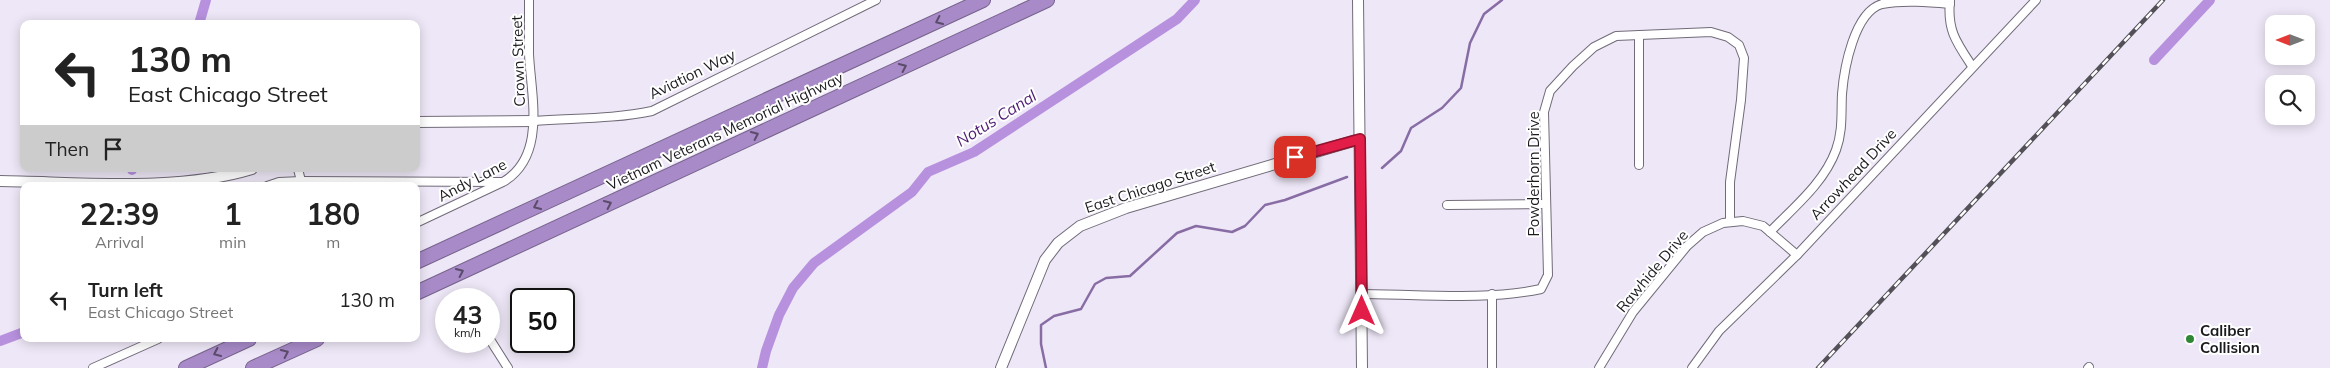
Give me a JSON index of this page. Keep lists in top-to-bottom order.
{
  "streets": {
    "highway": ["Vietnam Veterans Memorial Highway"],
    "street": [
      "Crown Street",
      "Aviation Way",
      "Powderhorn Drive",
      "Arrowhead Drive",
      "Andy Lane",
      "East Chicago Street",
      "Rawhide Drive"
    ]
  },
  "crossings": [
    ["Crown Street", "Aviation Way"],
    ["Crown Street", "Andy Lane"],
    ["Aviation Way", "Andy Lane"],
    ["Powderhorn Drive", "Rawhide Drive"],
    ["Arrowhead Drive", "Rawhide Drive"]
  ],
  "water": ["Notus Canal"],
  "places": ["Caliber Collision"],
  "north": "left",
  "page": {
    "turn": ["130 m", "East Chicago Street"],
    "then": "Then",
    "eta": [
      "22:39",
      "Arrival",
      "1",
      "min",
      "180",
      "m"
    ],
    "list": [
      {
        "name": "Turn left",
        "note": "East Chicago Street",
        "value": "130 m"
      }
    ],
    "speed": "43 km/h",
    "limit": "50"
  }
}
